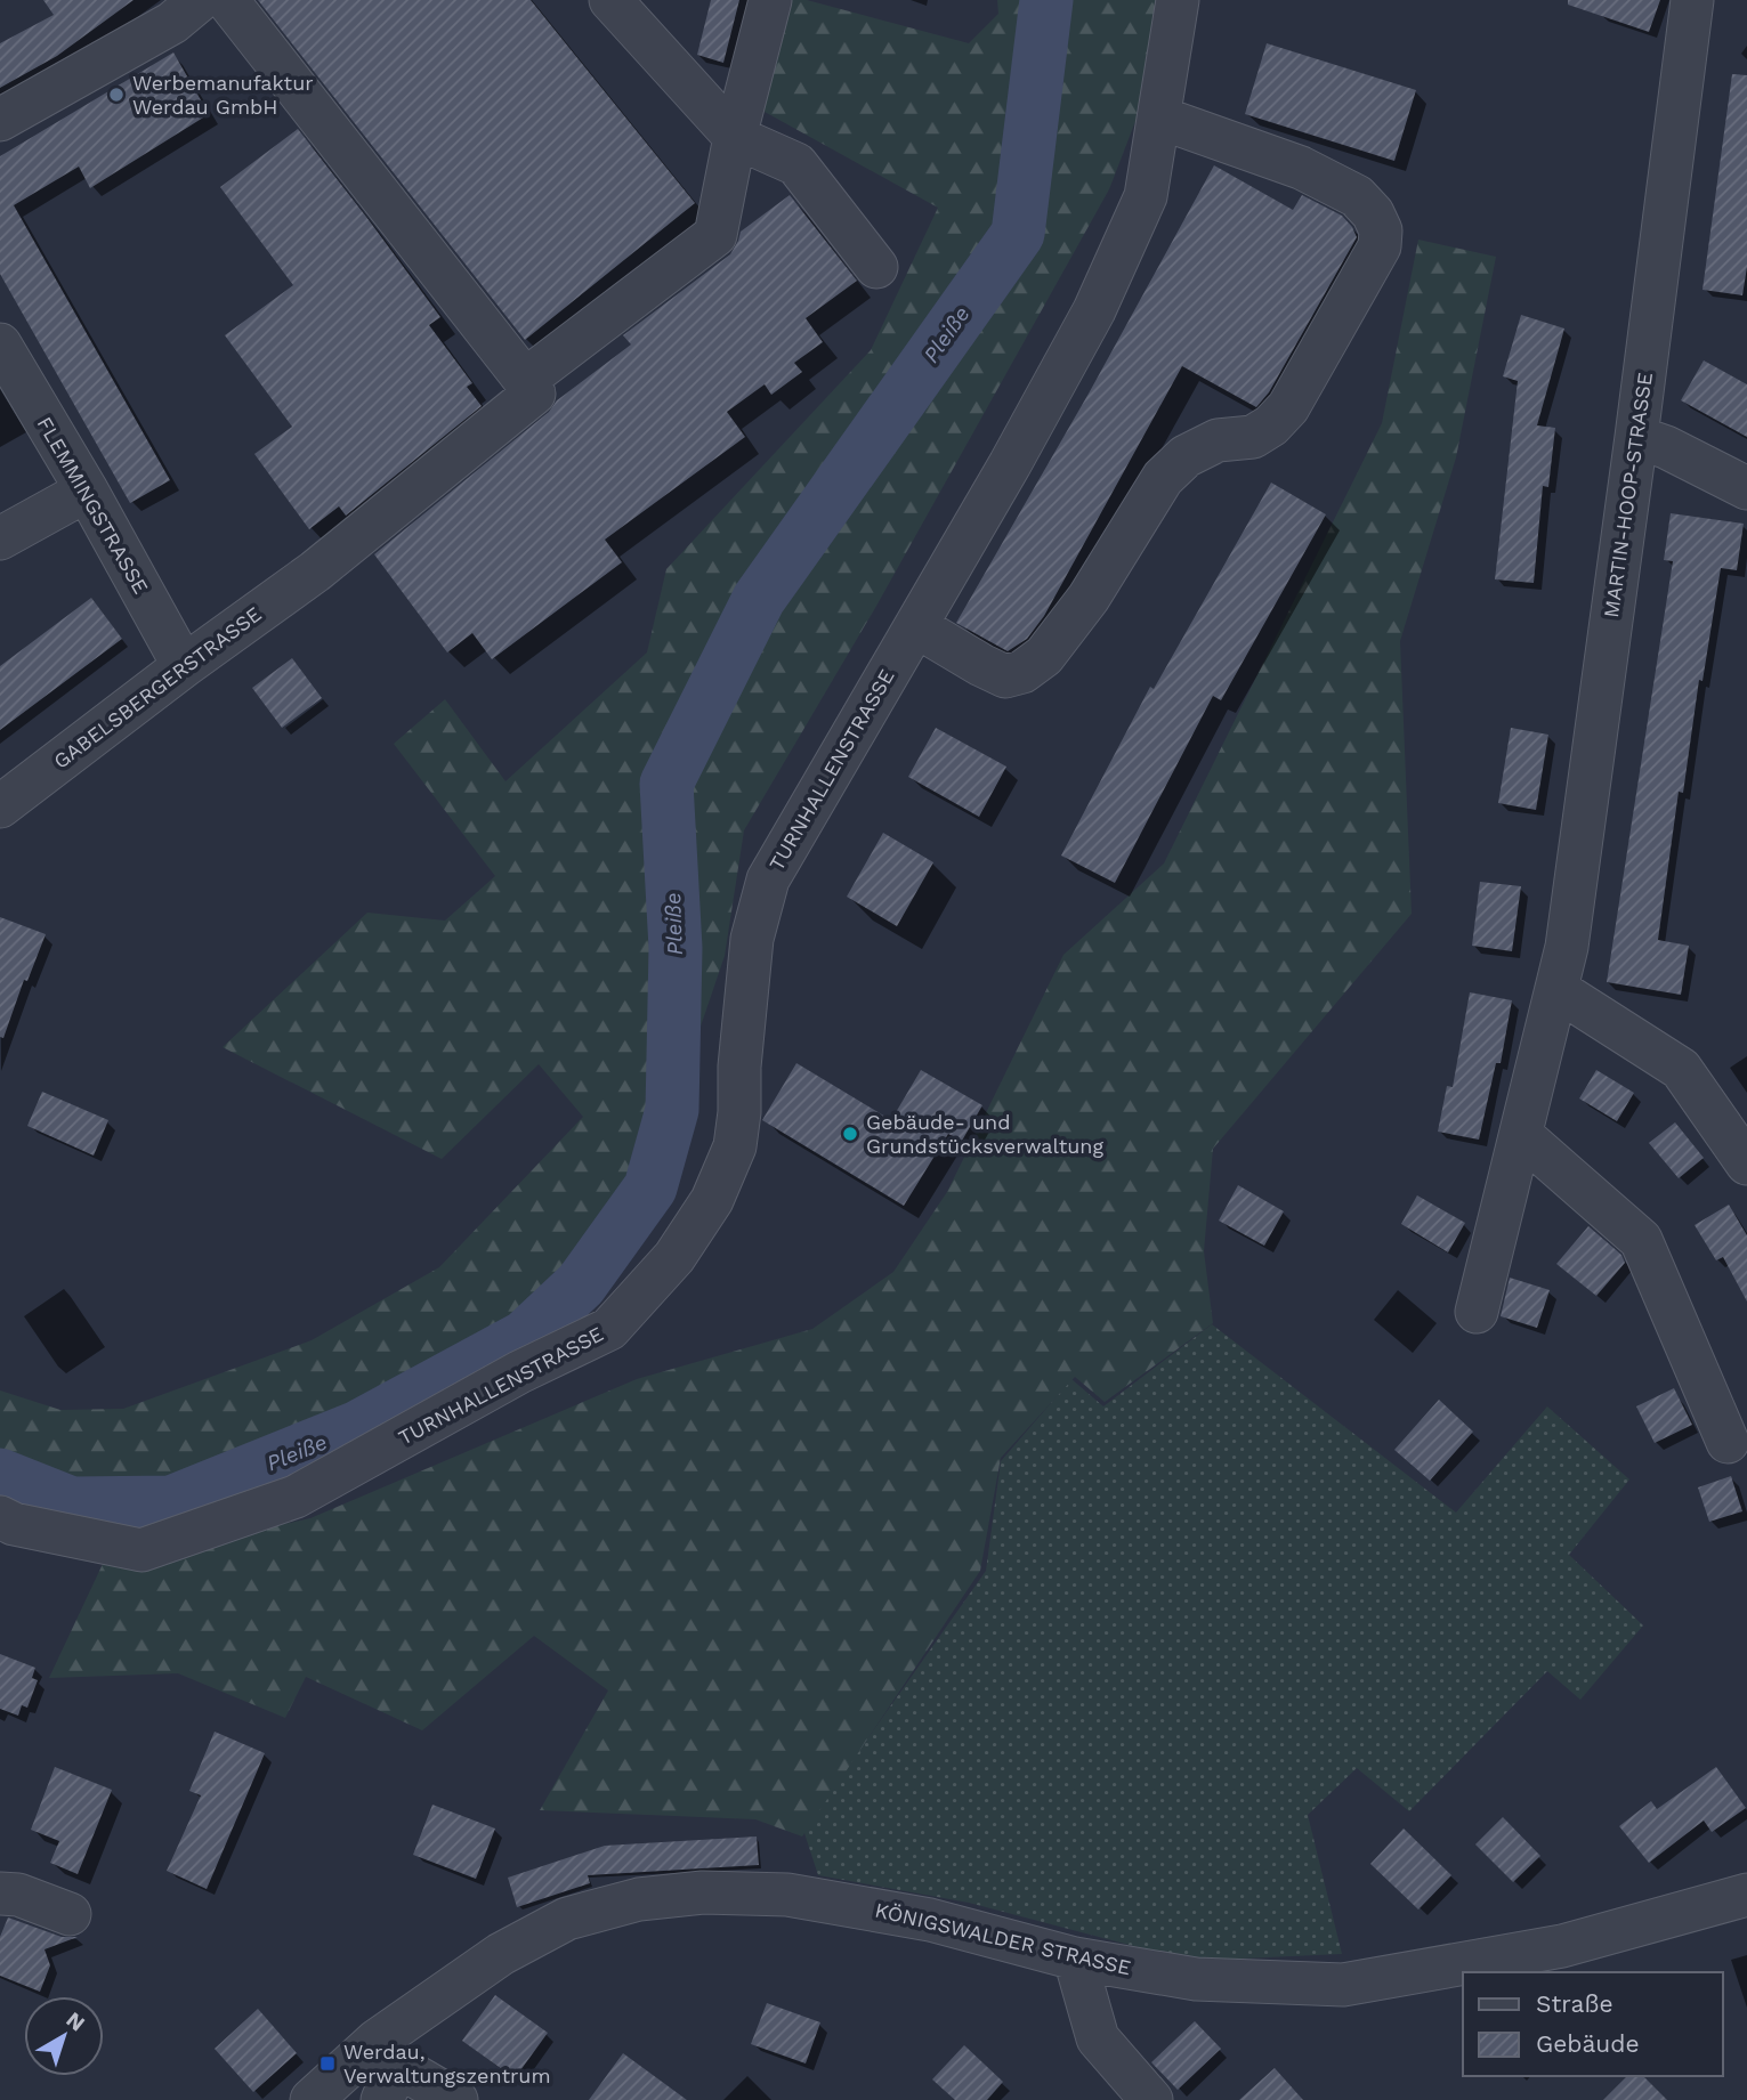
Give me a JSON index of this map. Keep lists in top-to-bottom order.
{
  "streets": {
    "street": [
      "MARTIN-HOOP-STRASSE",
      "FLEMMINGSTRASSE",
      "GABELSBERGERSTRASSE",
      "TURNHALLENSTRASSE",
      "KÖNIGSWALDER STRASSE"
    ]
  },
  "crossings": [
    ["FLEMMINGSTRASSE", "GABELSBERGERSTRASSE"]
  ],
  "water": ["Pleiße"],
  "places": {
    "other": ["Werbemanufaktur Werdau GmbH", "Gebäude- und Grundstücksverwaltung"],
    "transit": ["Werdau, Verwaltungszentrum"]
  },
  "legend": ["Straße", "Gebäude"],
  "north": "top right"
}
